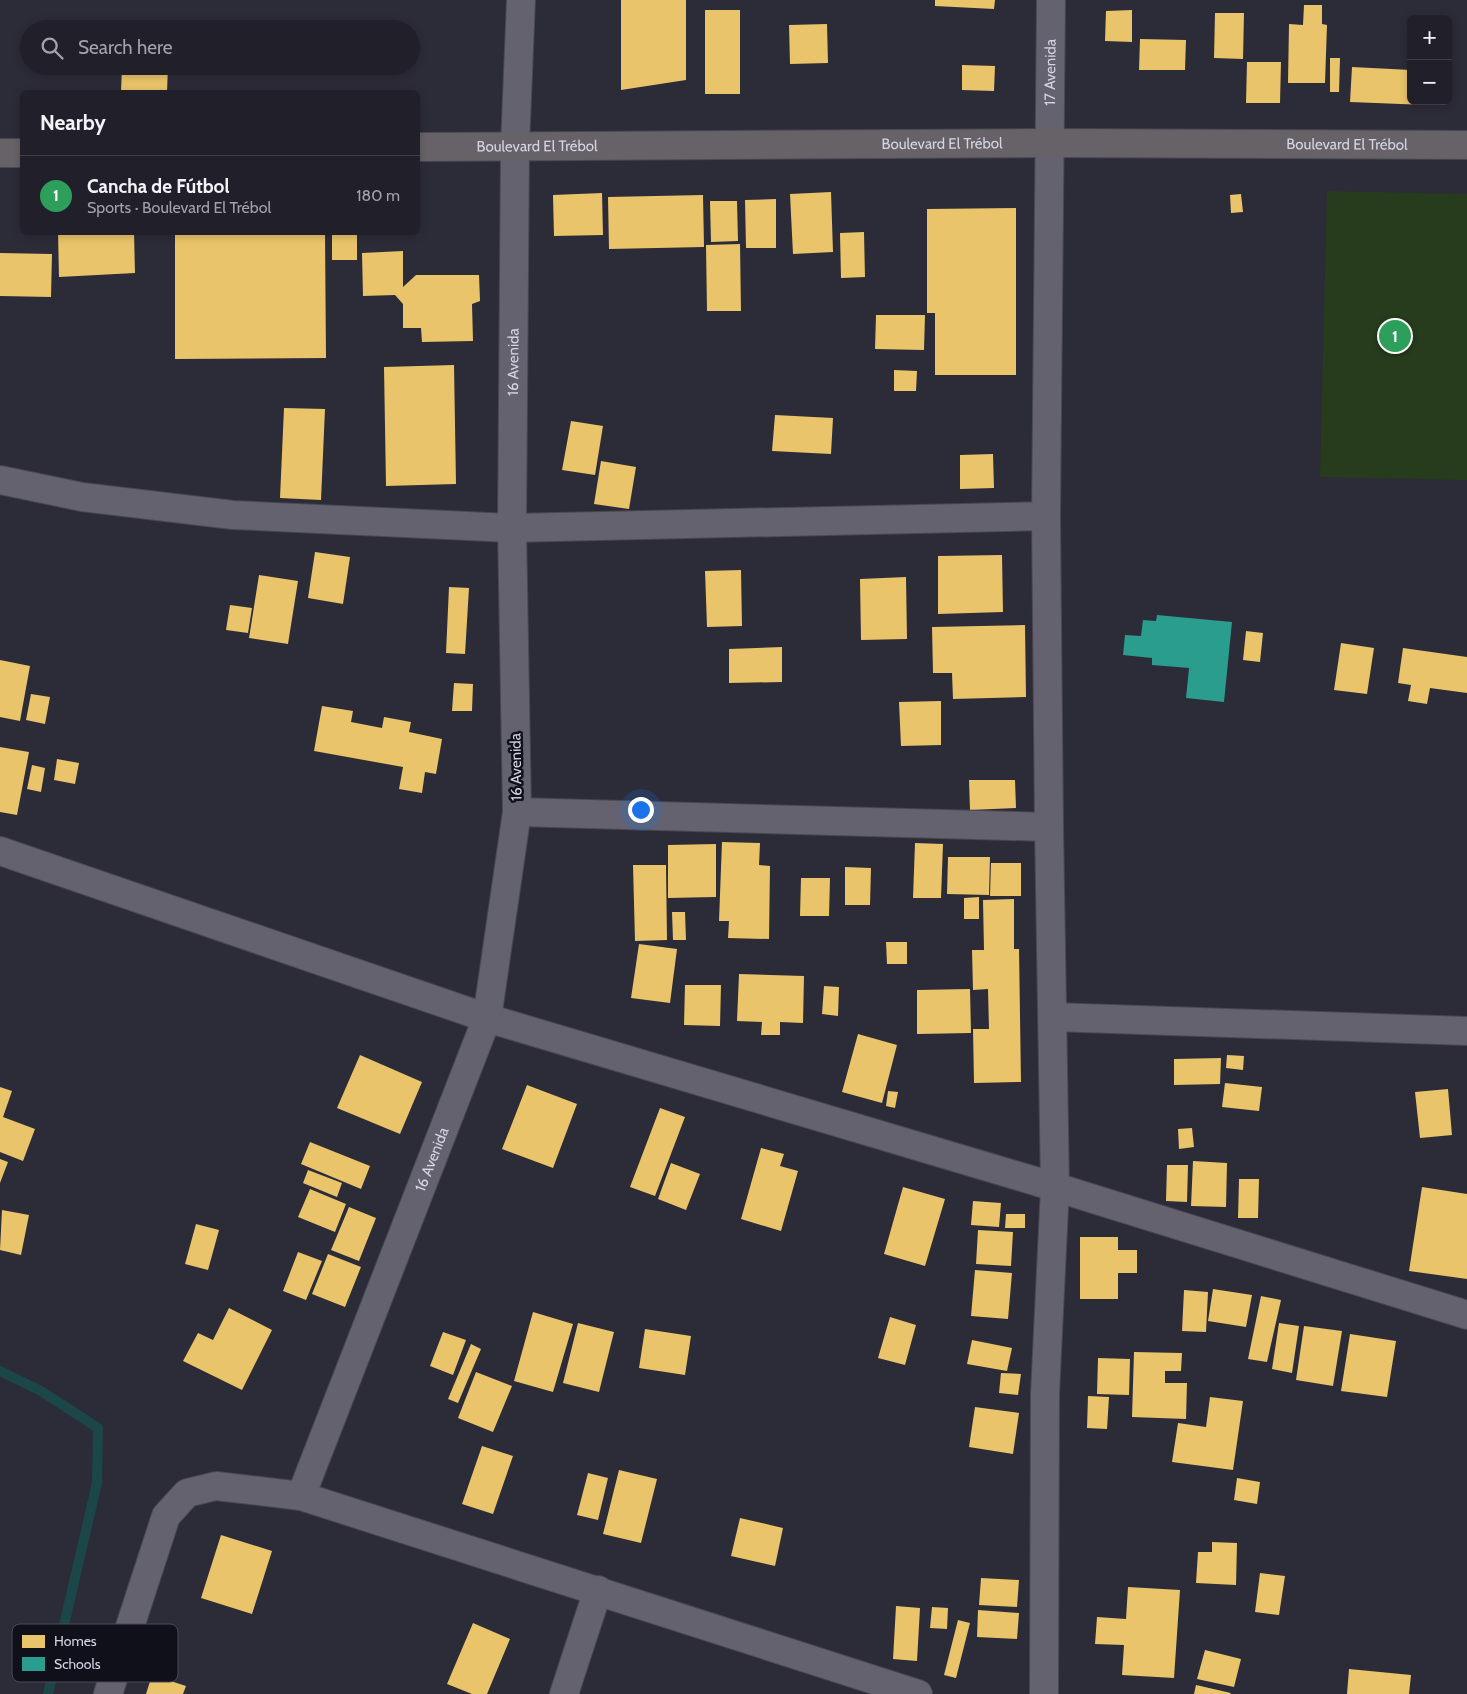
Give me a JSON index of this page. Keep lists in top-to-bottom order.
{
  "streets": {
    "main road": ["Boulevard El Trébol"],
    "street": ["17 Avenida", "16 Avenida"]
  },
  "crossings": [
    ["17 Avenida", "Boulevard El Trébol"],
    ["Boulevard El Trébol", "16 Avenida"]
  ],
  "legend": ["Homes", "Schools"],
  "page": {
    "map_buttons": ["+", "−"],
    "search": "Search here",
    "heading": "Nearby",
    "list": [
      {
        "mark": "1",
        "name": "Cancha de Fútbol",
        "note": "Sports · Boulevard El Trébol",
        "value": "180 m"
      }
    ],
    "pins": "1"
  }
}
